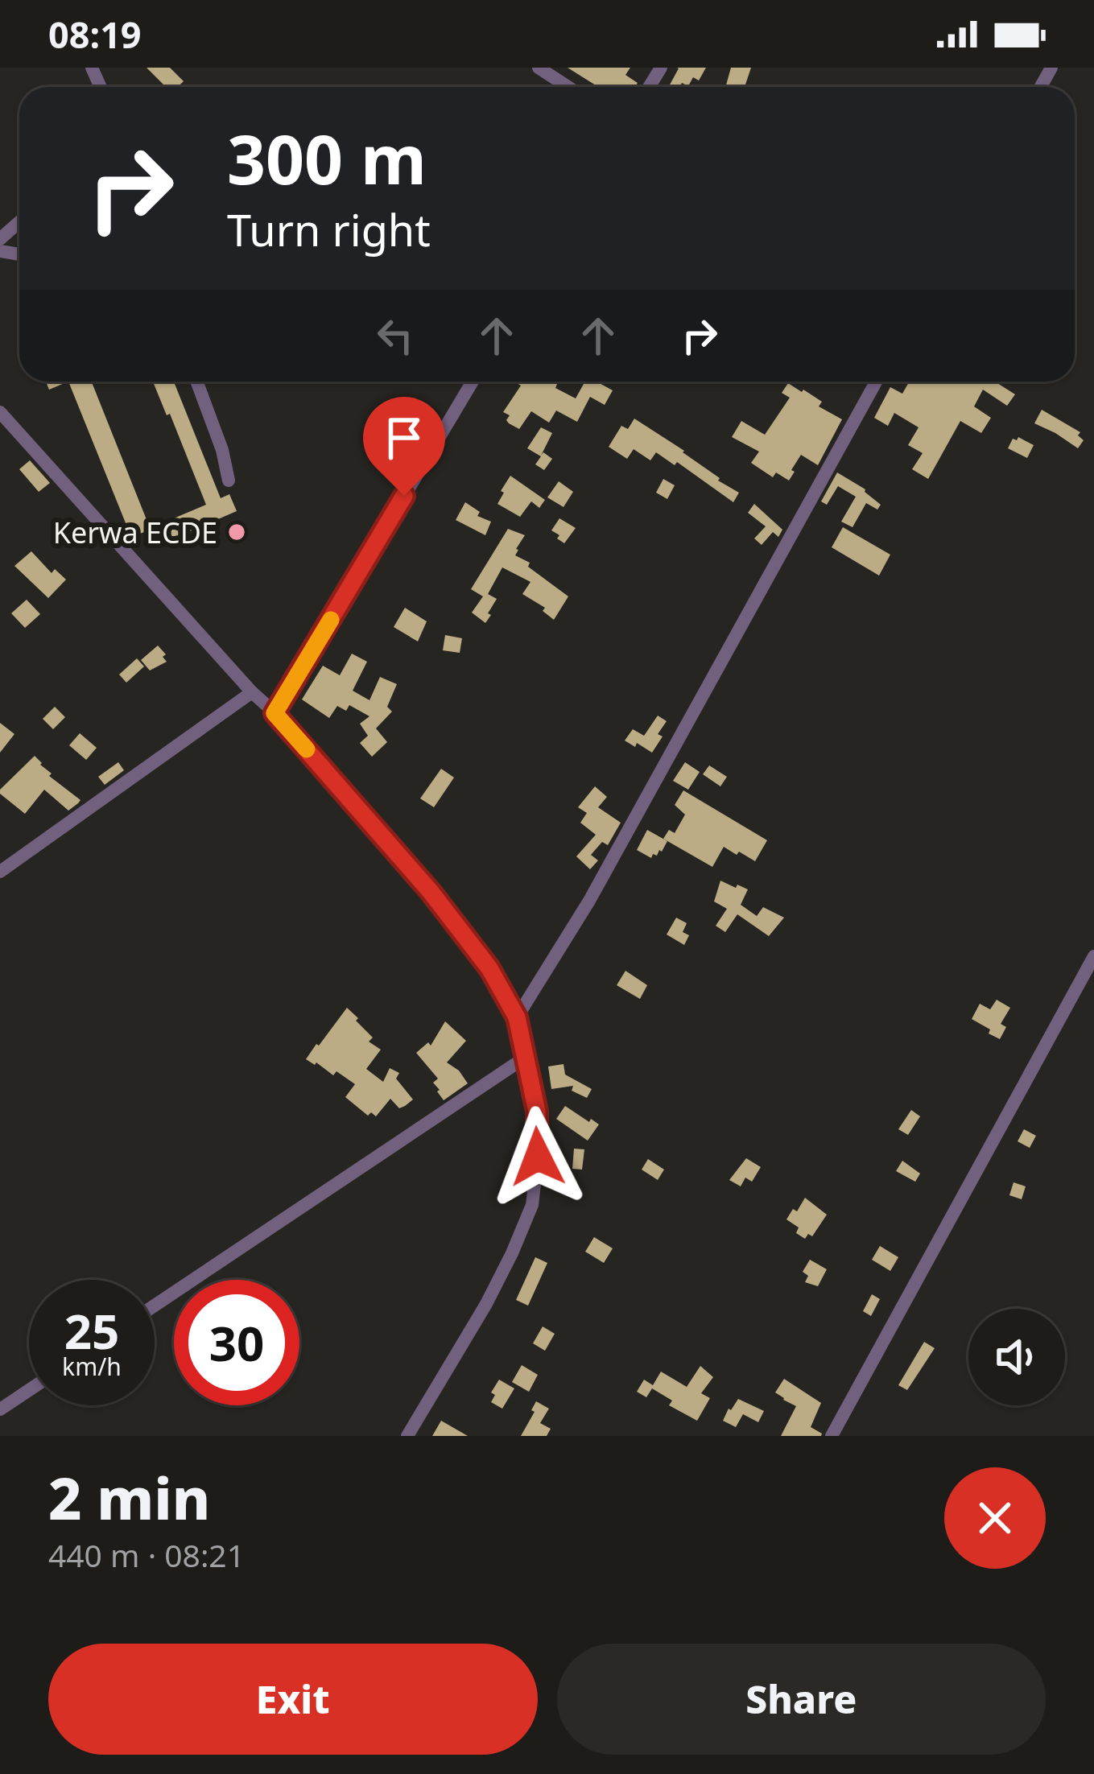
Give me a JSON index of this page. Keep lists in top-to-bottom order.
{
  "places": ["Kerwa ECDE"],
  "page": {
    "status": "08:19",
    "turn": ["300 m", "Turn right"],
    "speed": "25 km/h",
    "limit": "30",
    "heading": ["2 min", "440 m · 08:21"],
    "buttons": ["Exit", "Share"]
  }
}
